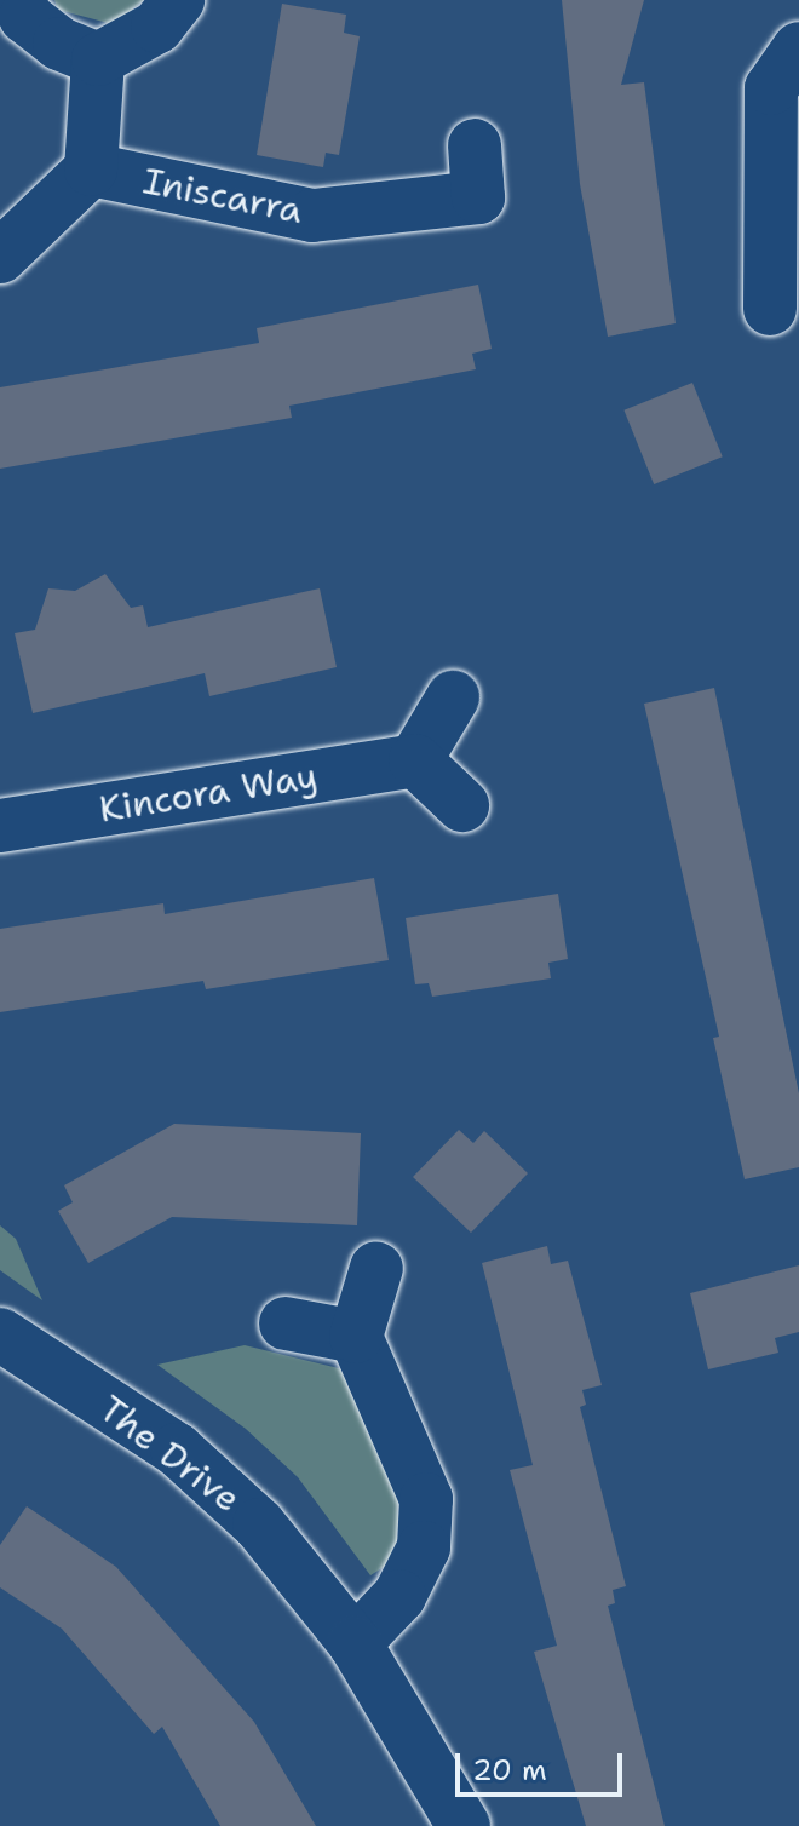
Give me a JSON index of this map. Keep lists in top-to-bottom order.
{
  "streets": {
    "street": ["Iniscarra", "Kincora Way", "The Drive"]
  },
  "scale_bar": "20 m"
}
